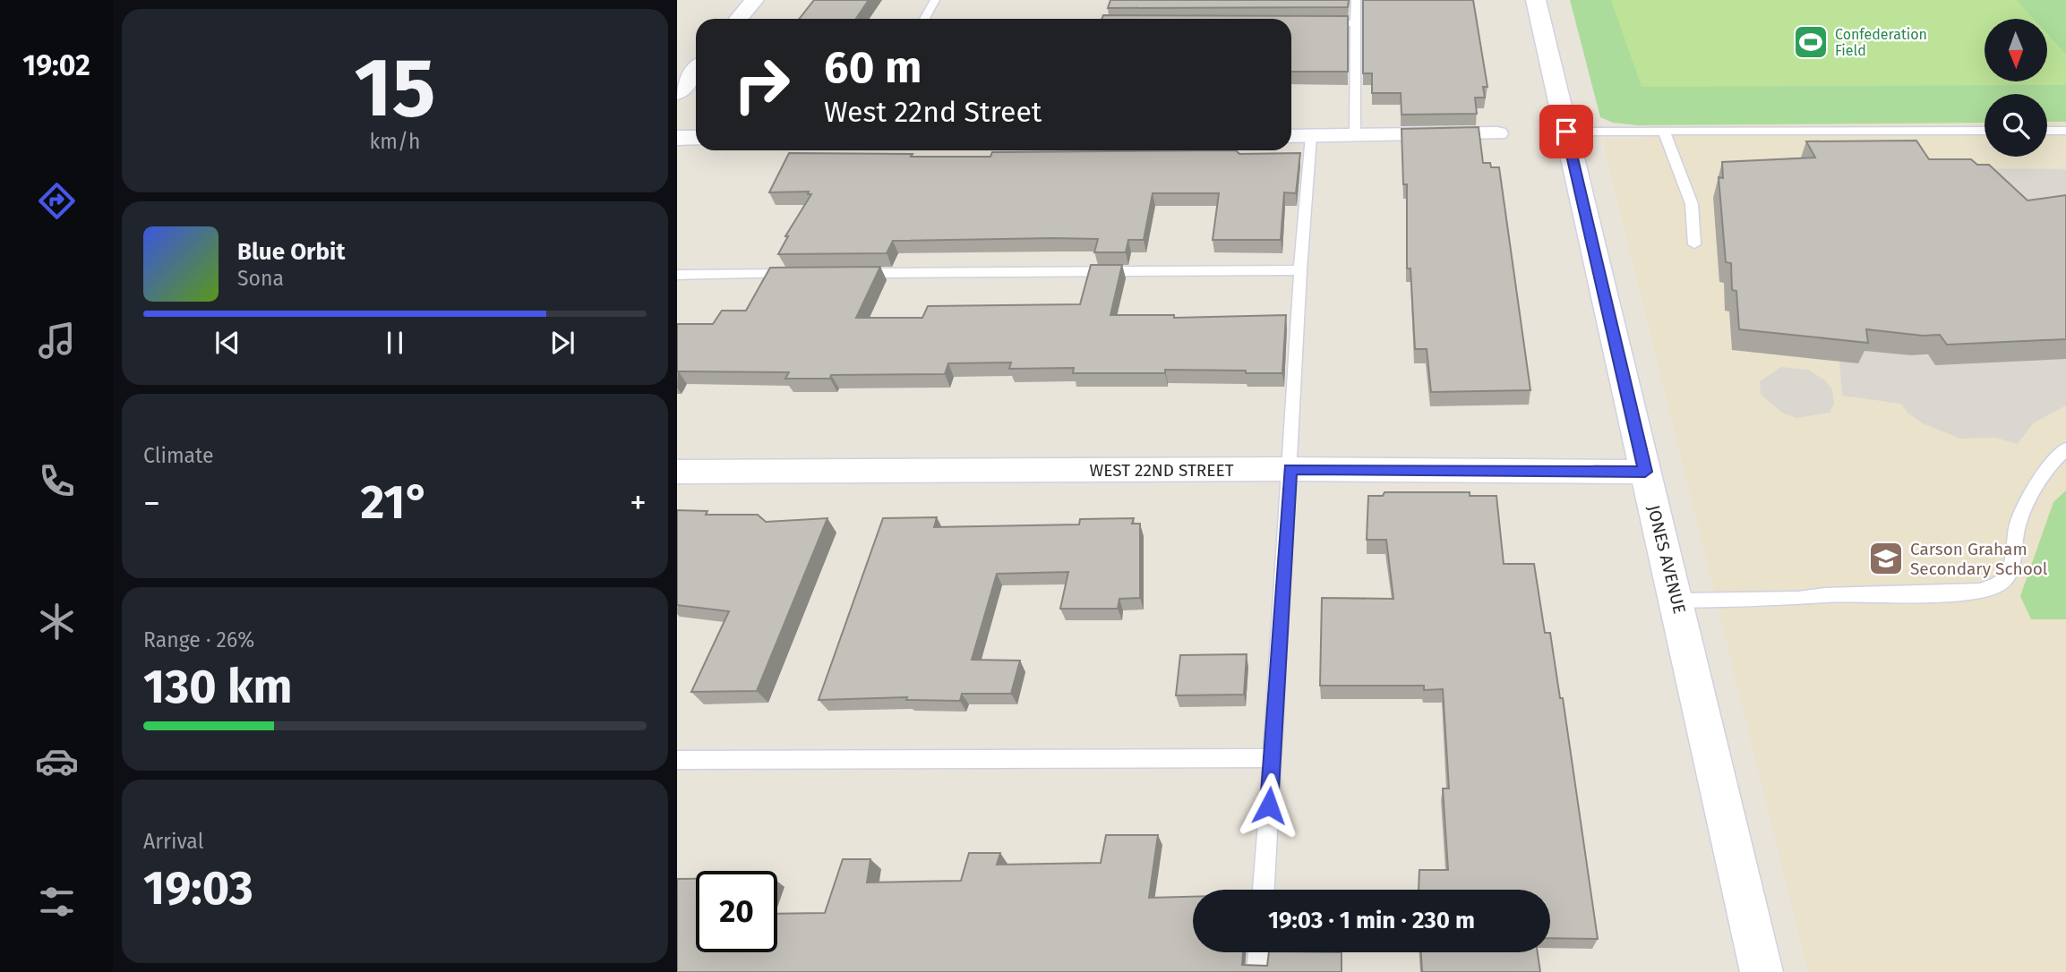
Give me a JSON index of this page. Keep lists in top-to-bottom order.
{
  "streets": {
    "street": ["WEST 22ND STREET", "JONES AVENUE"]
  },
  "crossings": [
    ["WEST 22ND STREET", "JONES AVENUE"]
  ],
  "places": {
    "sports": ["Confederation Field"],
    "school or university": ["Carson Graham Secondary School"]
  },
  "north": "bottom",
  "page": {
    "tabs": "19:02",
    "tile": [
      ["15", "km/h"],
      "Climate",
      ["Range · 26%", "130 km"],
      ["Arrival", "19:03"]
    ],
    "turn": ["60 m", "West 22nd Street"],
    "song": ["Blue Orbit", "Sona"],
    "heat": ["−", "21°", "+"],
    "limit": "20",
    "trip": "19:03 · 1 min · 230 m"
  }
}
